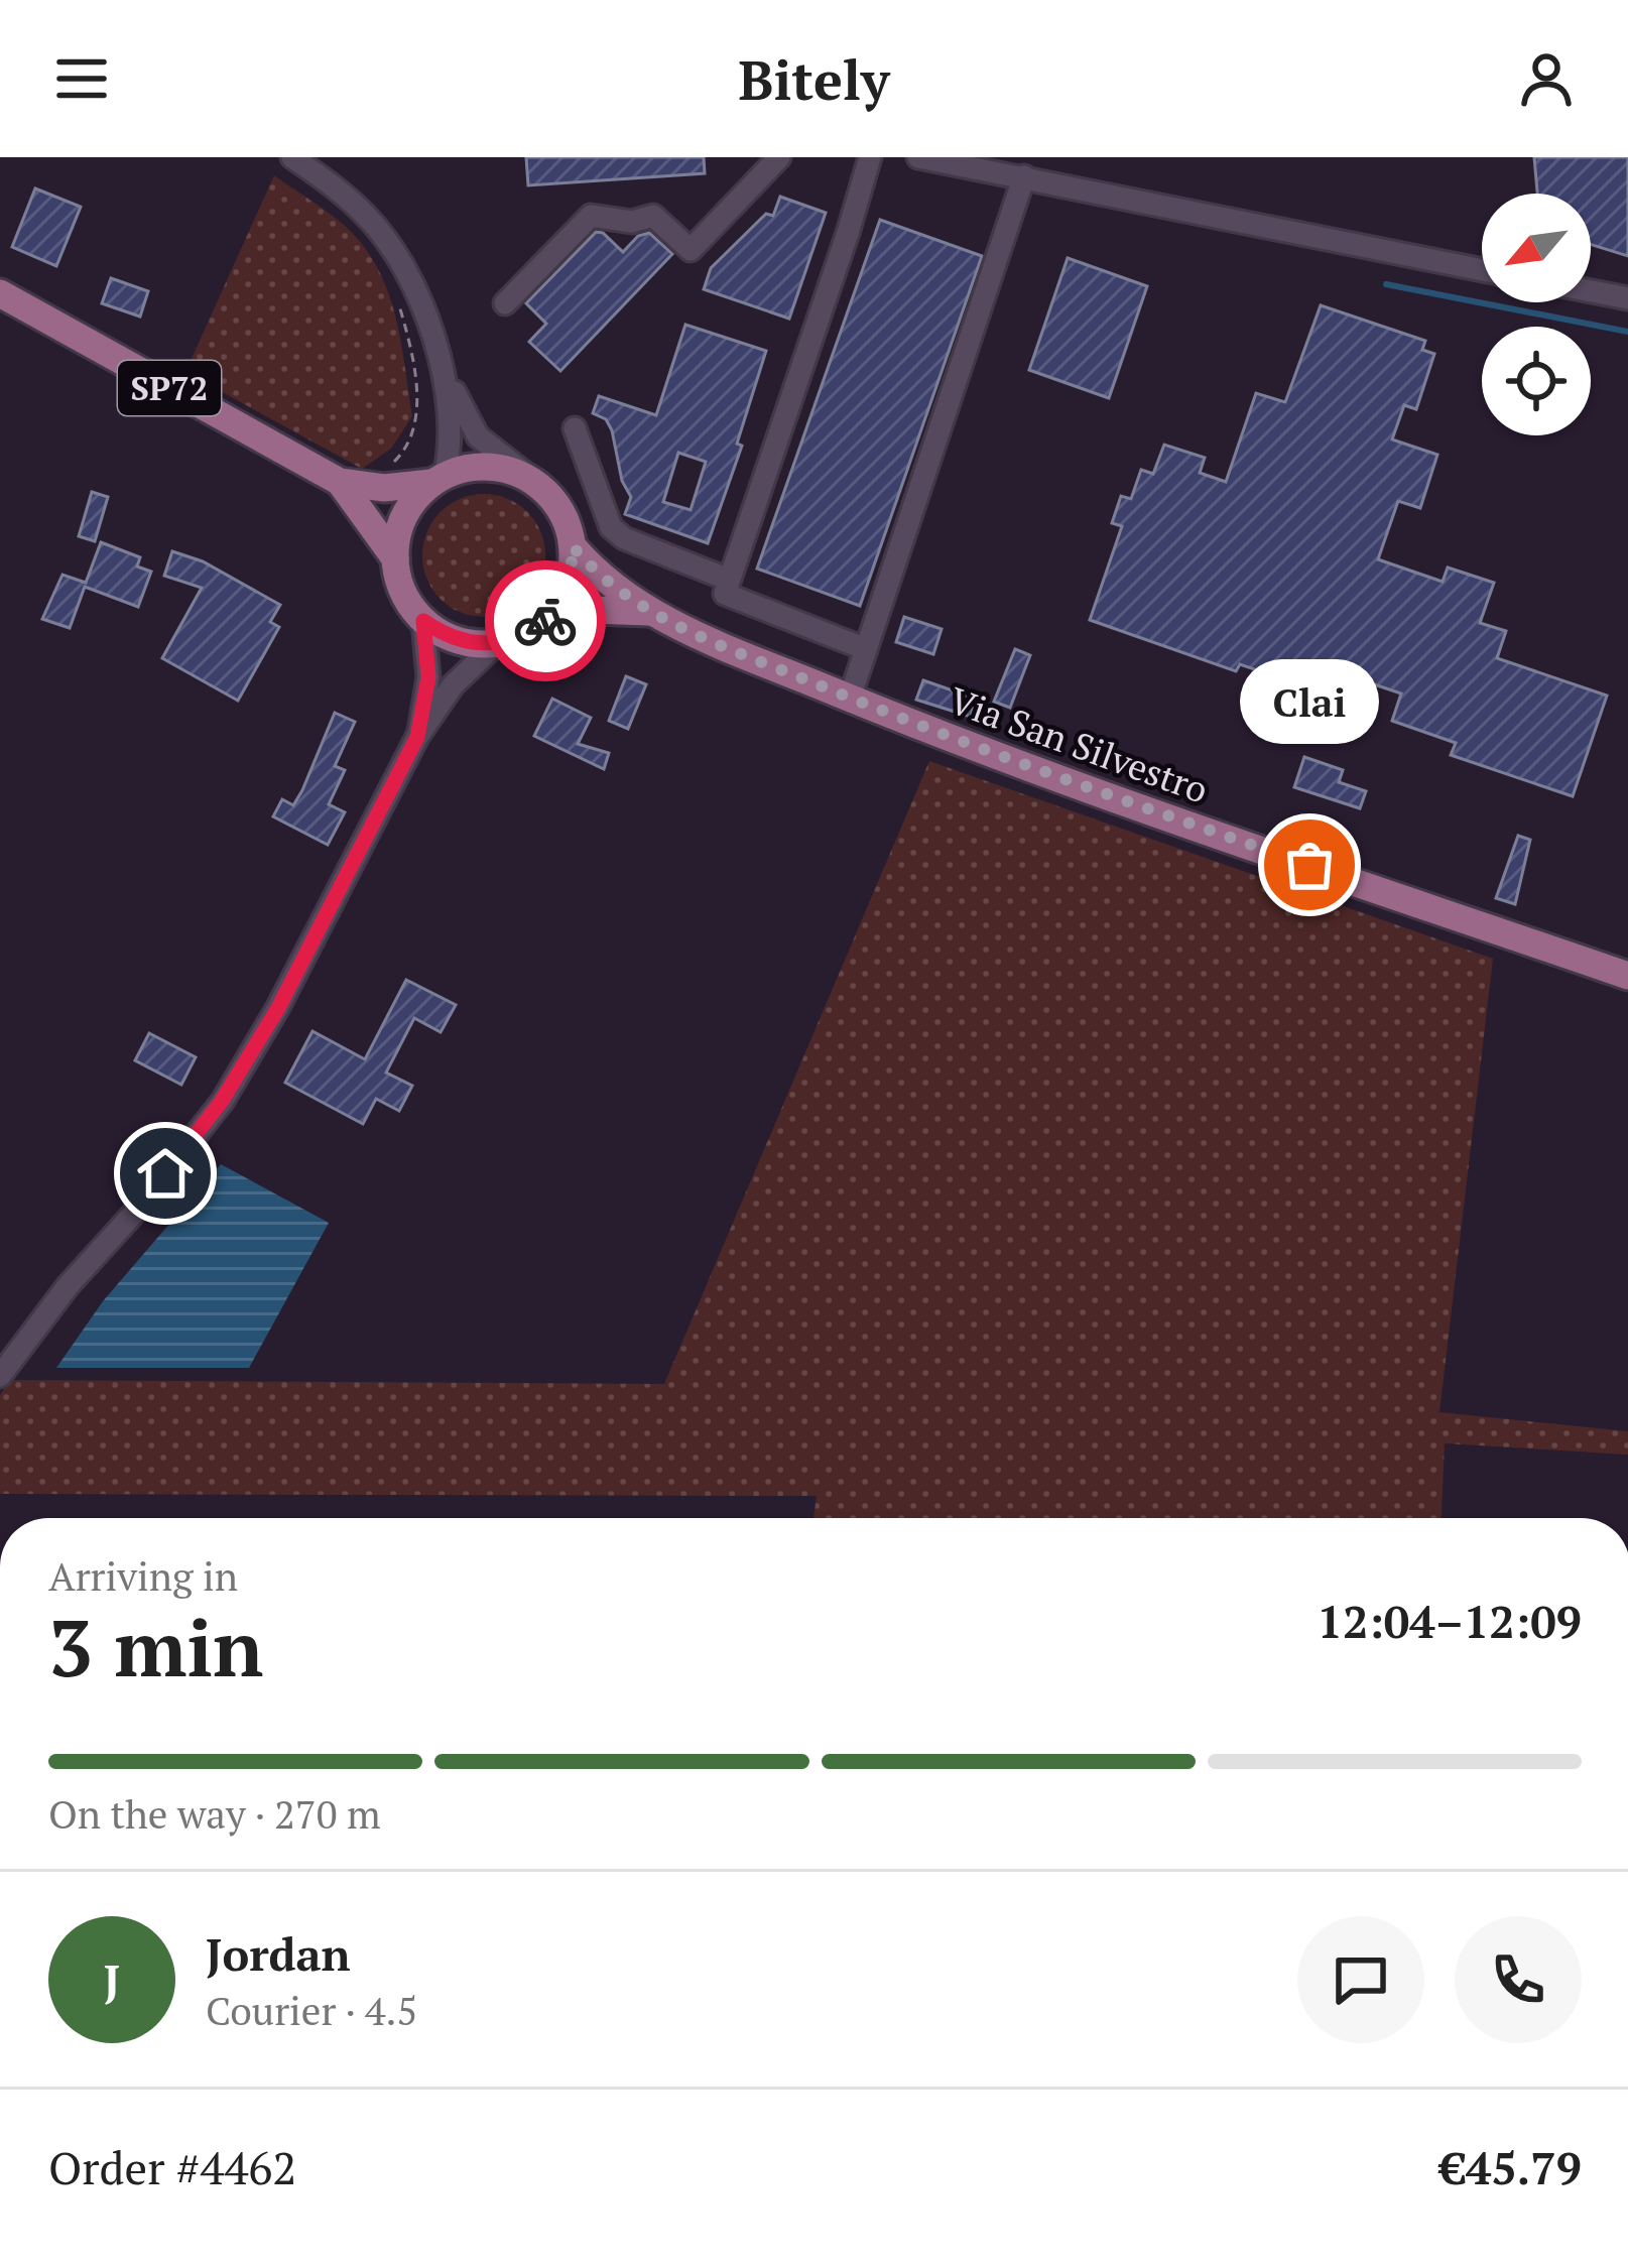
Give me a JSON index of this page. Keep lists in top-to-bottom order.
{
  "streets": {
    "main road": ["SP72", "Via San Silvestro"]
  },
  "crossings": [
    ["SP72", "Via San Silvestro"]
  ],
  "places": ["Clai"],
  "north": "bottom left",
  "page": {
    "header": "Bitely",
    "bubble": "Clai",
    "heading": ["3 min", "Arriving in", "12:04–12:09"],
    "panel": [
      "Jordan",
      "Courier · 4.5",
      "Order #4462",
      "€45.79"
    ],
    "bar": "On the way · 270 m",
    "round": "J"
  }
}
